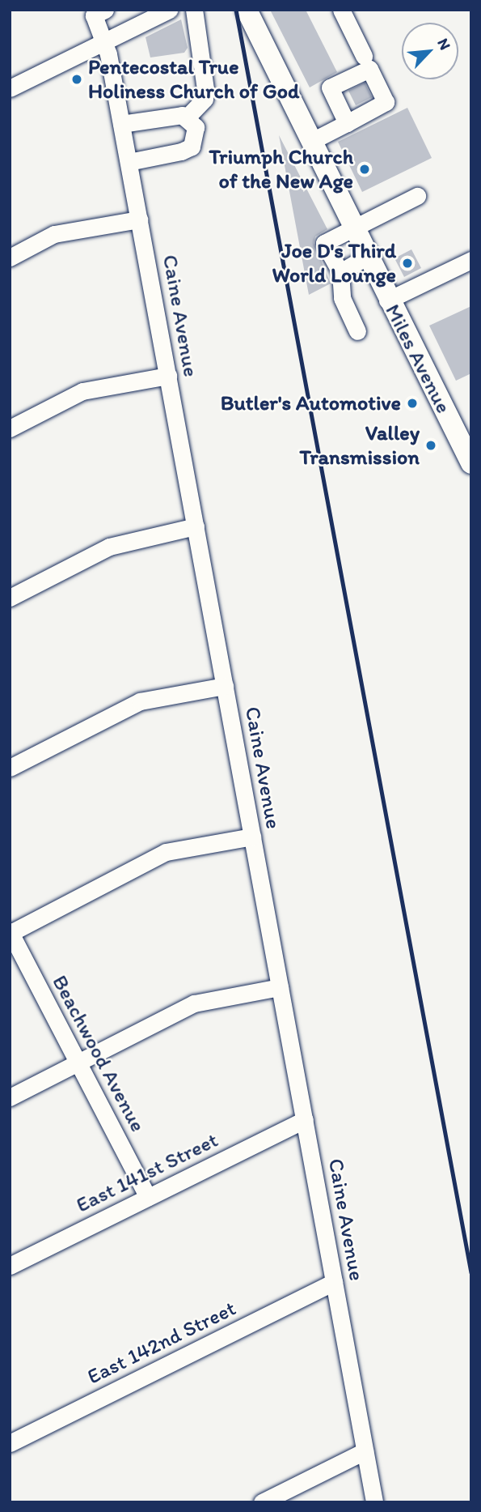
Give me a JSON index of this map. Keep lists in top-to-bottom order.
{
  "streets": {
    "main road": ["Miles Avenue"],
    "street": [
      "Caine Avenue",
      "Beachwood Avenue",
      "East 141st Street",
      "East 142nd Street"
    ]
  },
  "crossings": [
    ["Caine Avenue", "East 141st Street"],
    ["Caine Avenue", "East 142nd Street"],
    ["Beachwood Avenue", "East 141st Street"]
  ],
  "places": [
    "Pentecostal True Holiness Church of God",
    "Triumph Church of the New Age",
    "Joe D's Third World Lounge",
    "Butler's Automotive",
    "Valley Transmission"
  ],
  "north": "top right"
}
